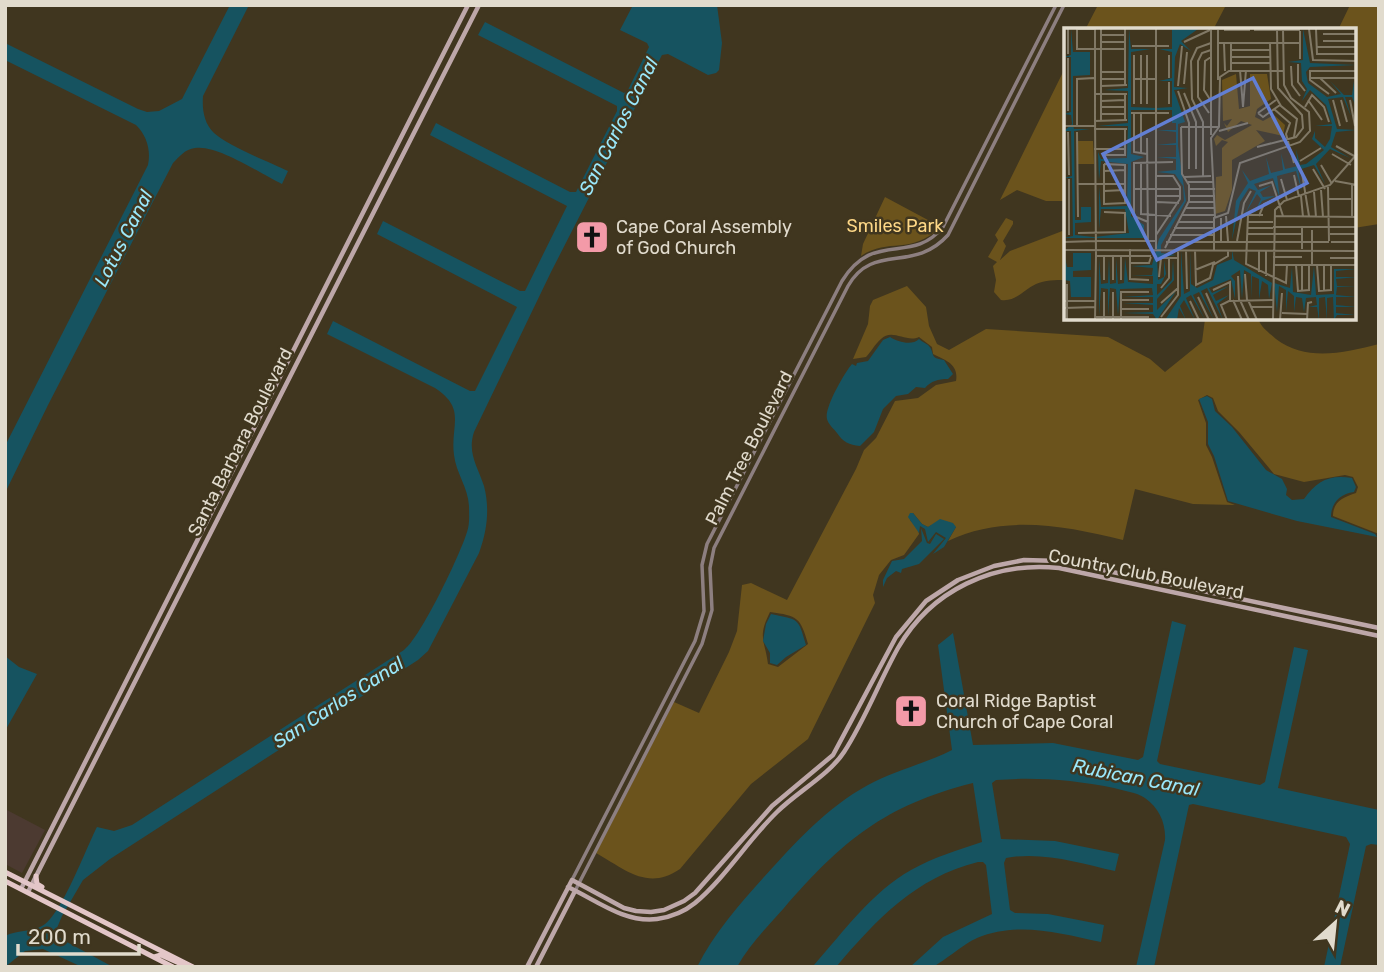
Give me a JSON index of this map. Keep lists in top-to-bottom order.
{
  "streets": {
    "main road": ["Santa Barbara Boulevard", "Palm Tree Boulevard", "Country Club Boulevard"]
  },
  "crossings": [
    ["Palm Tree Boulevard", "Country Club Boulevard"]
  ],
  "water": ["San Carlos Canal", "Lotus Canal", "Rubican Canal"],
  "parks": ["Smiles Park"],
  "places": {
    "church": ["Cape Coral Assembly of God Church", "Coral Ridge Baptist Church of Cape Coral"]
  },
  "scale_bar": "200 m",
  "north": "top right"
}
